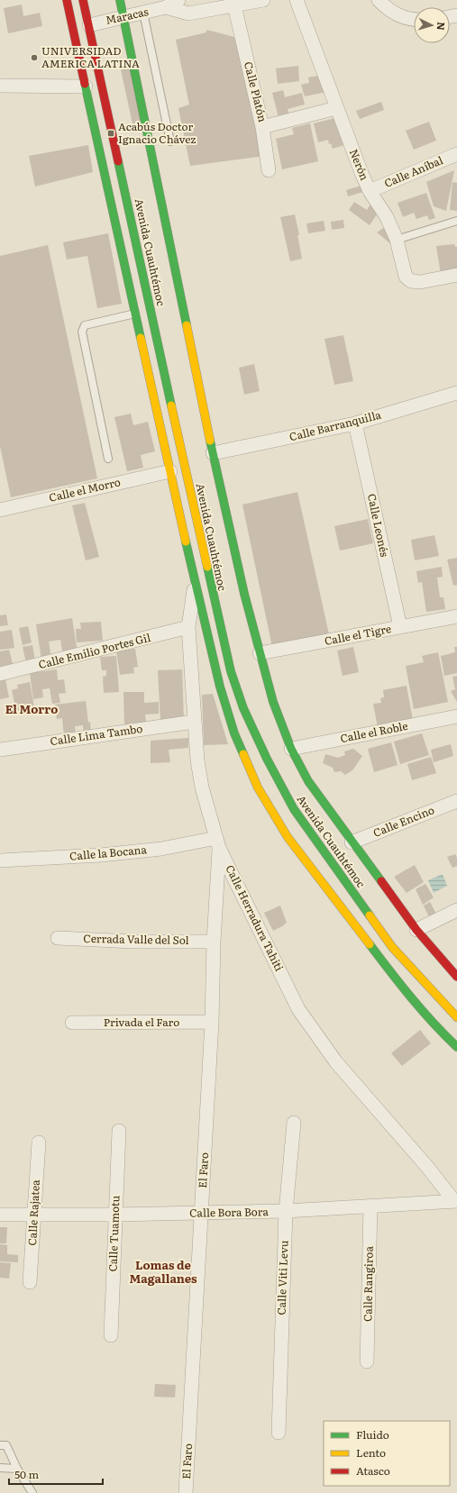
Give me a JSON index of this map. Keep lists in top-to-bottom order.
{
  "streets": {
    "street": [
      "Maracas",
      "Calle Platón",
      "Nerón",
      "Calle Aníbal",
      "Avenida Cuauhtémoc",
      "Calle Barranquilla",
      "Calle el Morro",
      "Calle Leonés",
      "Calle el Tigre",
      "Calle Emilio Portes Gil",
      "Calle el Roble",
      "Calle Lima Tambo",
      "Calle Encino",
      "Calle la Bocana",
      "Calle Herradura Tahiti",
      "Cerrada Valle del Sol",
      "Privada el Faro",
      "El Faro",
      "Calle Rajatea",
      "Calle Bora Bora",
      "Calle Tuamotu",
      "Calle Viti Levu",
      "Calle Rangiroa"
    ]
  },
  "crossings": [
    ["Maracas", "Calle Platón"],
    ["Maracas", "Avenida Cuauhtémoc"],
    ["Calle Platón", "Nerón"],
    ["Nerón", "Calle Aníbal"],
    ["Calle Barranquilla", "Calle Leonés"],
    ["Calle Leonés", "Calle el Tigre"],
    ["Calle Emilio Portes Gil", "Calle Herradura Tahiti"],
    ["Calle Lima Tambo", "Calle Herradura Tahiti"],
    ["Calle la Bocana", "Calle Herradura Tahiti"],
    ["Calle la Bocana", "El Faro"],
    ["Calle Herradura Tahiti", "El Faro"],
    ["Calle Herradura Tahiti", "Calle Bora Bora"],
    ["Cerrada Valle del Sol", "El Faro"],
    ["Privada el Faro", "El Faro"],
    ["El Faro", "Calle Bora Bora"],
    ["Calle Rajatea", "Calle Bora Bora"],
    ["Calle Bora Bora", "Calle Tuamotu"],
    ["Calle Bora Bora", "Calle Viti Levu"],
    ["Calle Bora Bora", "Calle Rangiroa"]
  ],
  "districts": ["El Morro", "Lomas de Magallanes"],
  "places": {
    "other": ["UNIVERSIDAD AMERICA LATINA"],
    "transit": ["Acabús Doctor Ignacio Chávez"]
  },
  "legend": ["Fluido", "Lento", "Atasco"],
  "scale_bar": "50 m",
  "north": "right"
}
